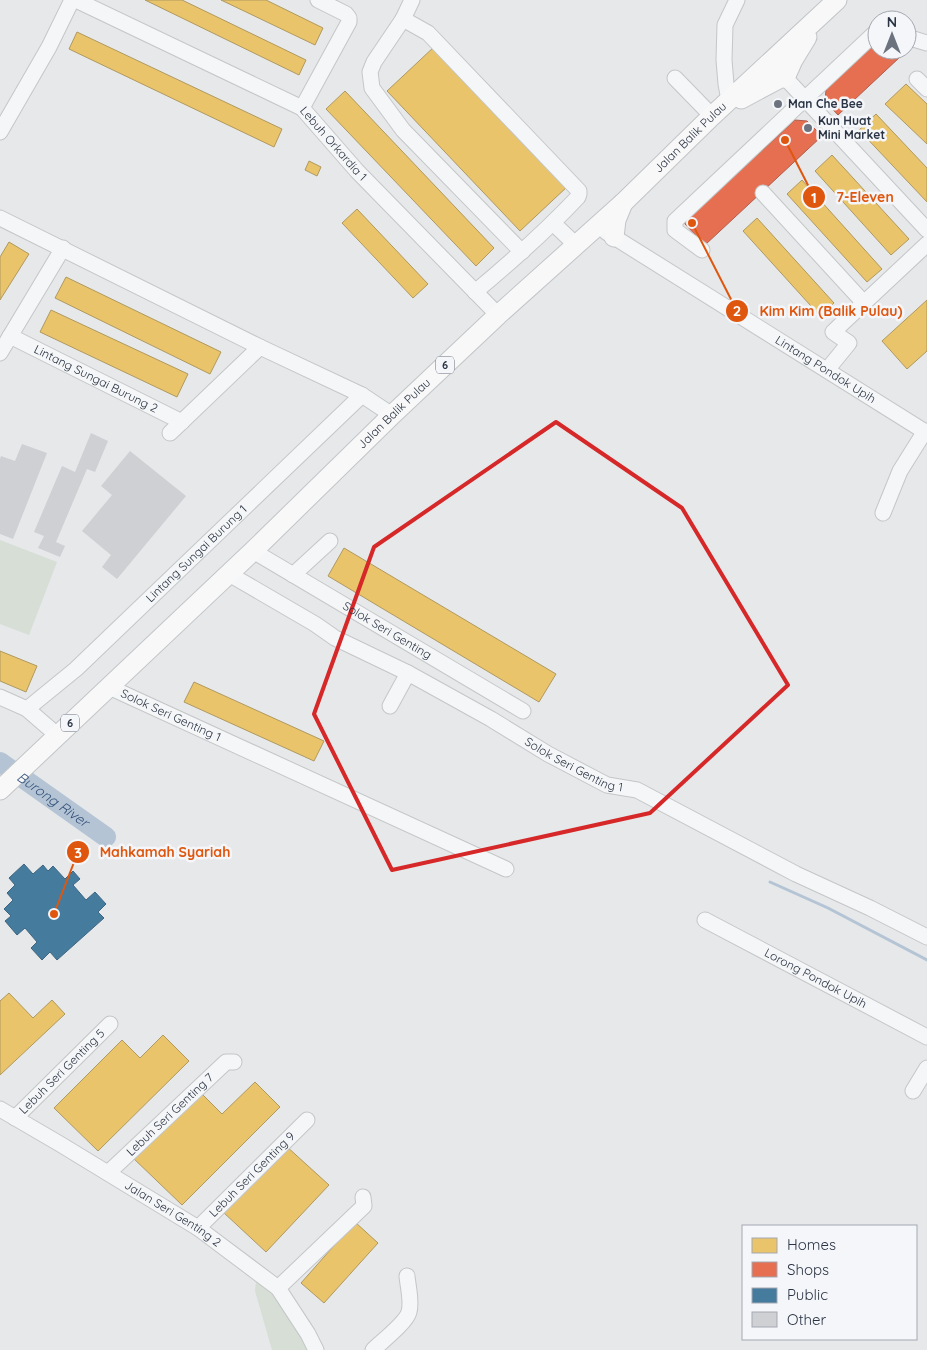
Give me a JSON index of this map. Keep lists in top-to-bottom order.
{
  "streets": {
    "main road": ["Jalan Balik Pulau", "6"],
    "street": [
      "Lebuh Orkardia 1",
      "Lintang Pondok Upih",
      "Lintang Sungai Burung 2",
      "Lintang Sungai Burung 1",
      "Solok Seri Genting",
      "Solok Seri Genting 1",
      "Lorong Pondok Upih",
      "Lebuh Seri Genting 5",
      "Lebuh Seri Genting 7",
      "Lebuh Seri Genting 9",
      "Jalan Seri Genting 2"
    ]
  },
  "crossings": [
    ["Jalan Balik Pulau", "Lebuh Orkardia 1"],
    ["Jalan Balik Pulau", "Lintang Pondok Upih"],
    ["Jalan Balik Pulau", "Solok Seri Genting"],
    ["Jalan Balik Pulau", "Solok Seri Genting 1"],
    ["Lebuh Seri Genting 5", "Jalan Seri Genting 2"],
    ["Lebuh Seri Genting 7", "Jalan Seri Genting 2"],
    ["Lebuh Seri Genting 9", "Jalan Seri Genting 2"]
  ],
  "water": ["Burong River"],
  "places": [
    "Man Che Bee",
    "Kun Huat Mini Market",
    "7-Eleven",
    "Kim Kim (Balik Pulau)",
    "Mahkamah Syariah"
  ],
  "legend": [
    "Homes",
    "Shops",
    "Public",
    "Other"
  ],
  "north": "top"
}
